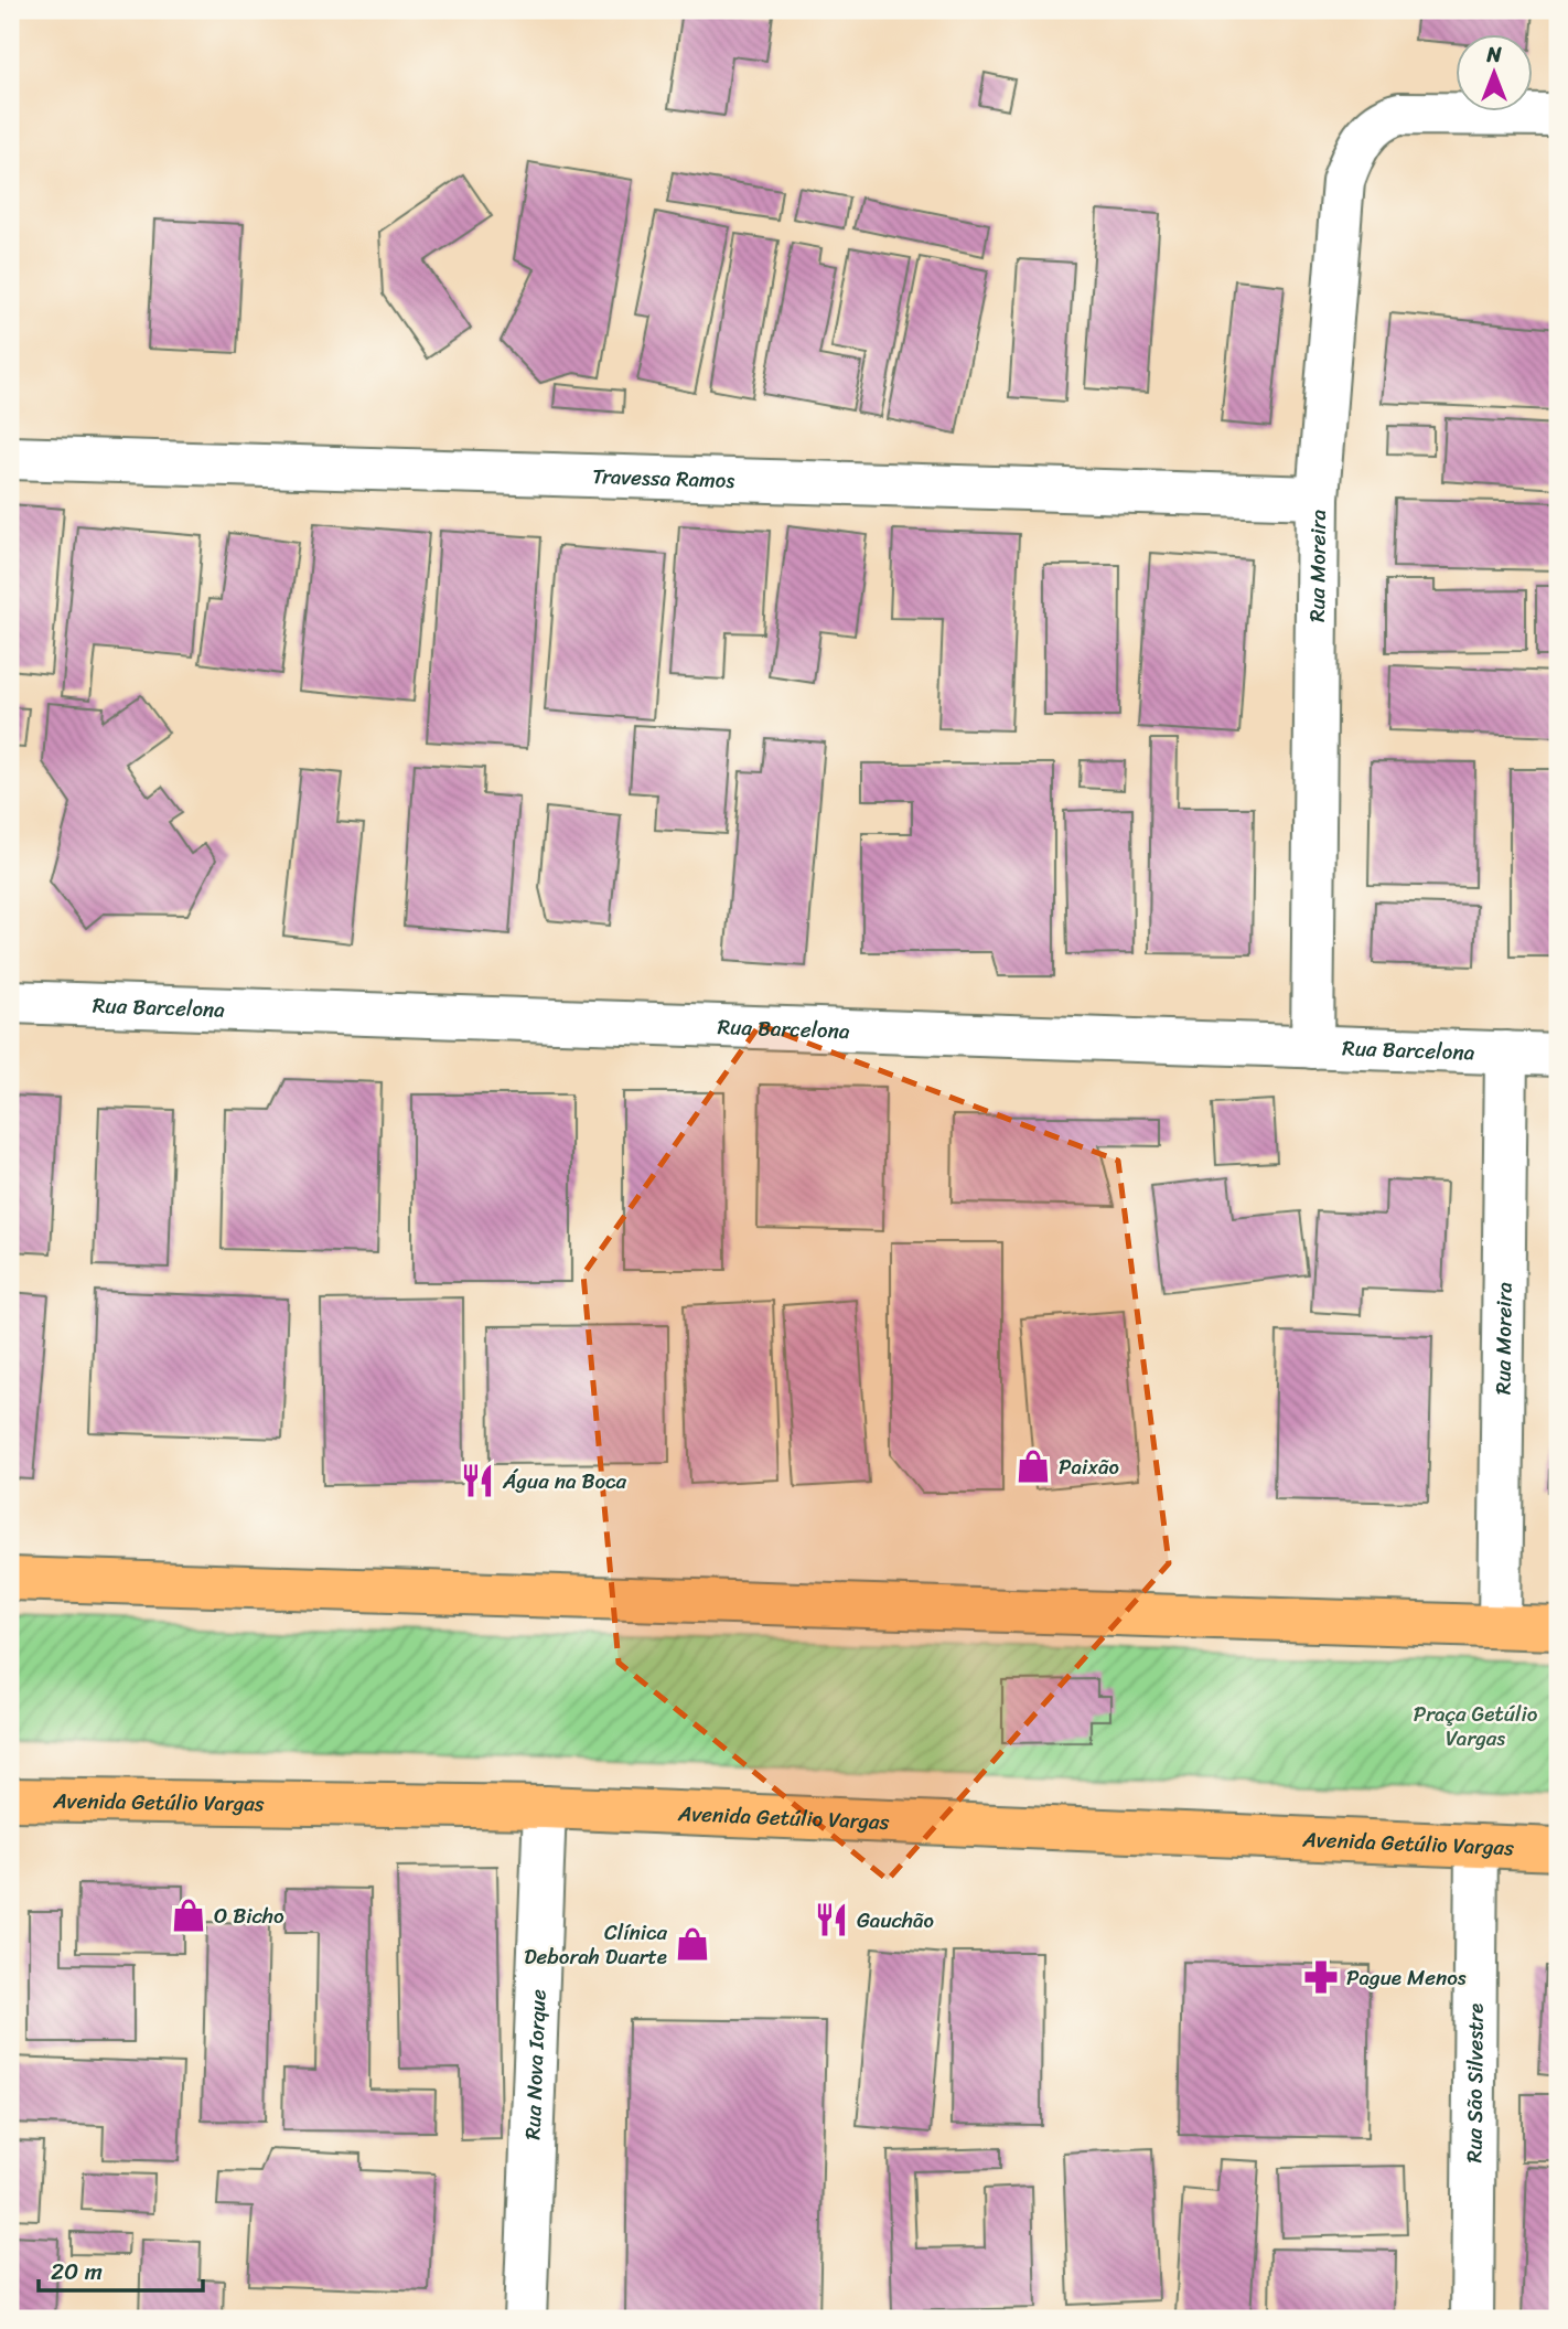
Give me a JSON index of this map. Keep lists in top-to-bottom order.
{
  "streets": {
    "main road": ["Avenida Getúlio Vargas"],
    "street": [
      "Travessa Ramos",
      "Rua Moreira",
      "Rua Barcelona",
      "Rua Nova Iorque",
      "Rua São Silvestre"
    ]
  },
  "crossings": [
    ["Travessa Ramos", "Rua Moreira"],
    ["Rua Moreira", "Rua Barcelona"],
    ["Avenida Getúlio Vargas", "Rua Nova Iorque"],
    ["Avenida Getúlio Vargas", "Rua São Silvestre"]
  ],
  "parks": ["Praça Getúlio Vargas"],
  "places": {
    "shop": ["Paixão", "O Bicho", "Clínica Deborah Duarte"],
    "restaurant": ["Água na Boca", "Gauchão"],
    "pharmacy": ["Pague Menos"]
  },
  "scale_bar": "20 m",
  "north": "top"
}
